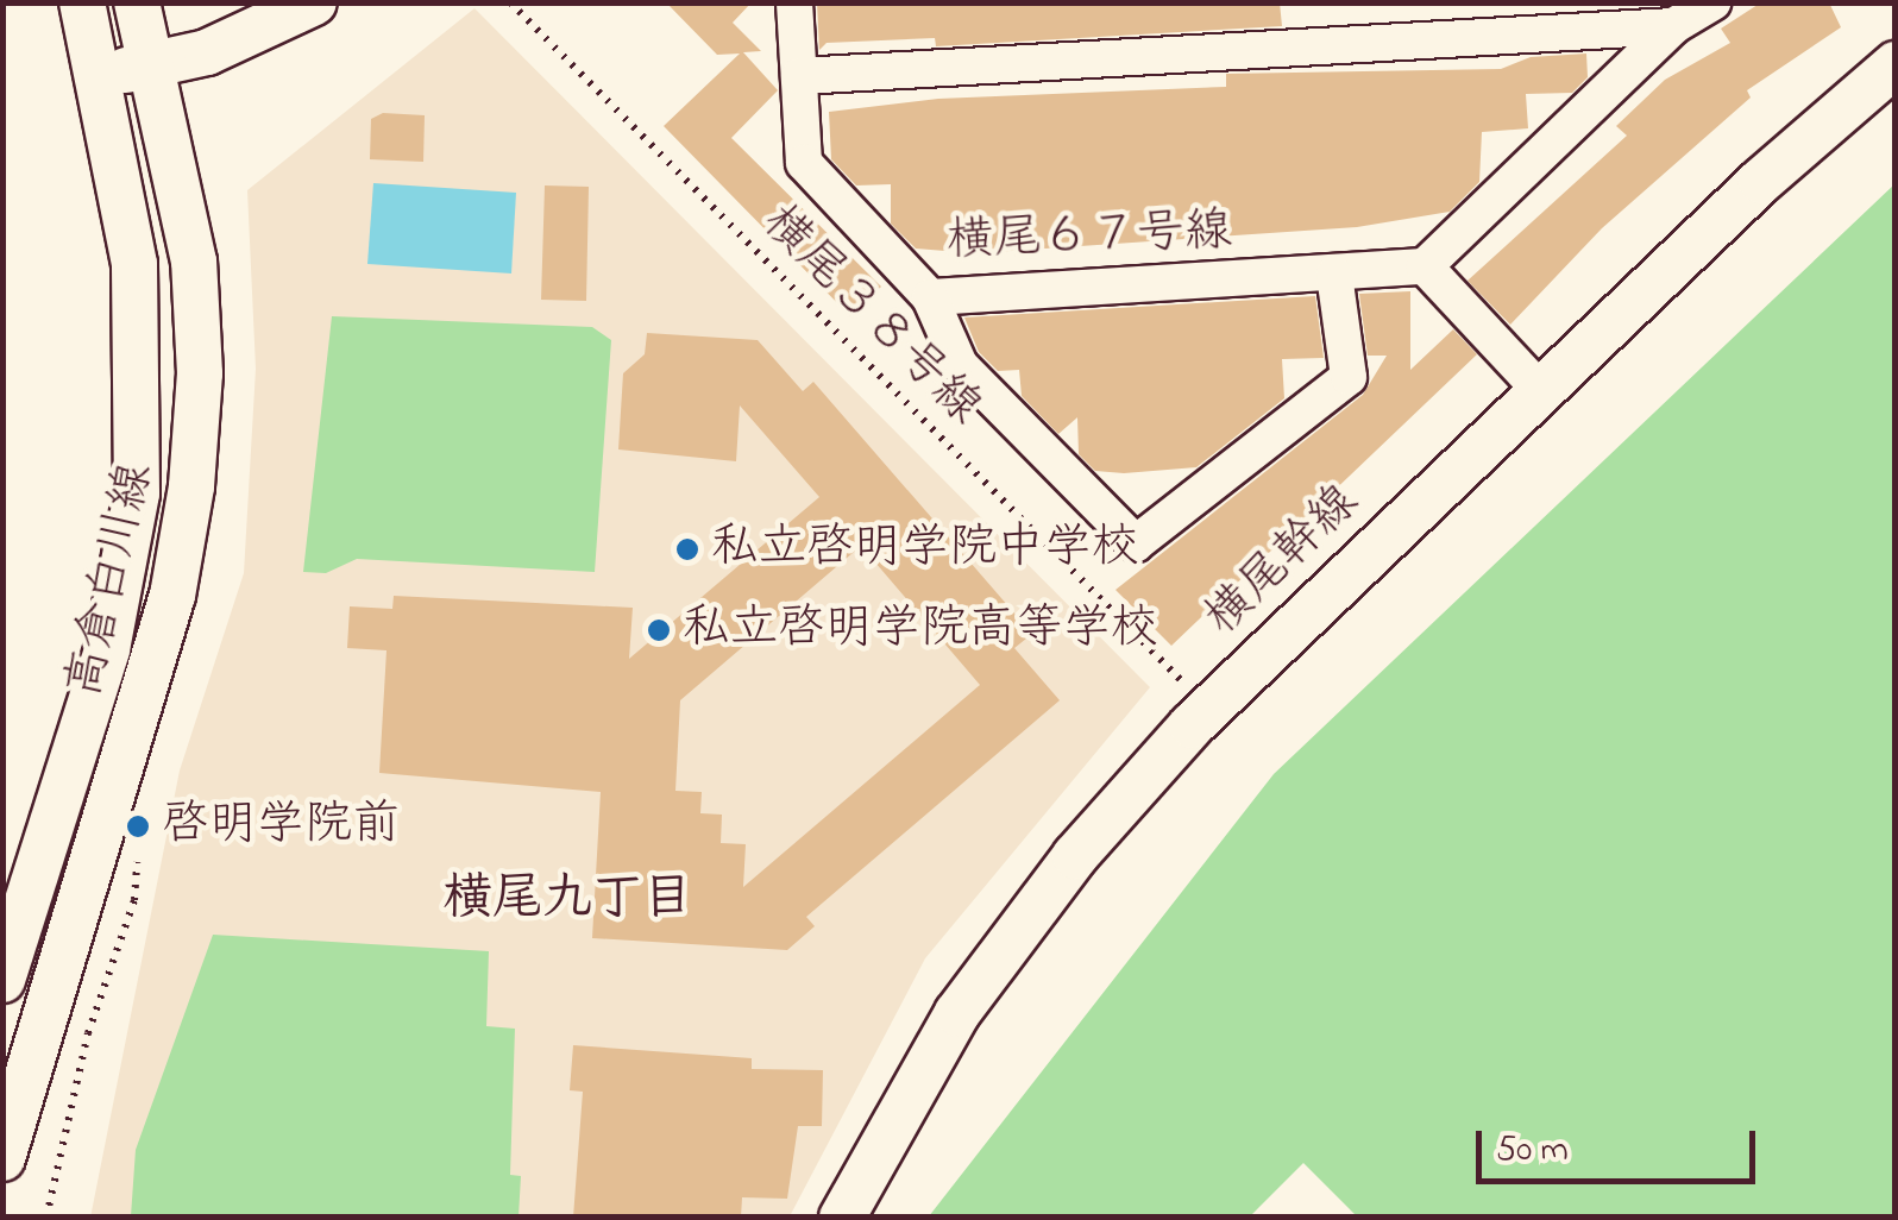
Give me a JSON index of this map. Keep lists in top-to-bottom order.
{
  "streets": {
    "street": ["横尾６７号線", "横尾幹線", "高倉白川線"],
    "path": ["横尾３８号線"]
  },
  "districts": ["横尾九丁目"],
  "places": ["私立啓明学院中学校", "私立啓明学院高等学校", "啓明学院前"],
  "scale_bar": "50 m"
}
